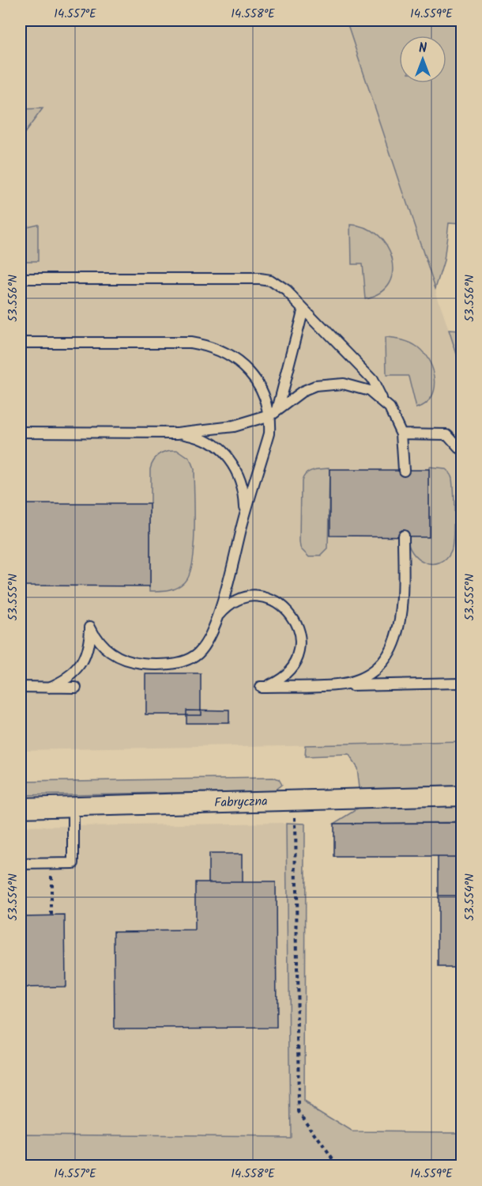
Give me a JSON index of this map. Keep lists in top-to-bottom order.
{
  "streets": {
    "street": ["Fabryczna"]
  },
  "north": "top",
  "coordinates": [
    "14.557°E",
    "14.558°E",
    "14.559°E",
    "53.556°N",
    "53.555°N",
    "53.554°N"
  ]
}
